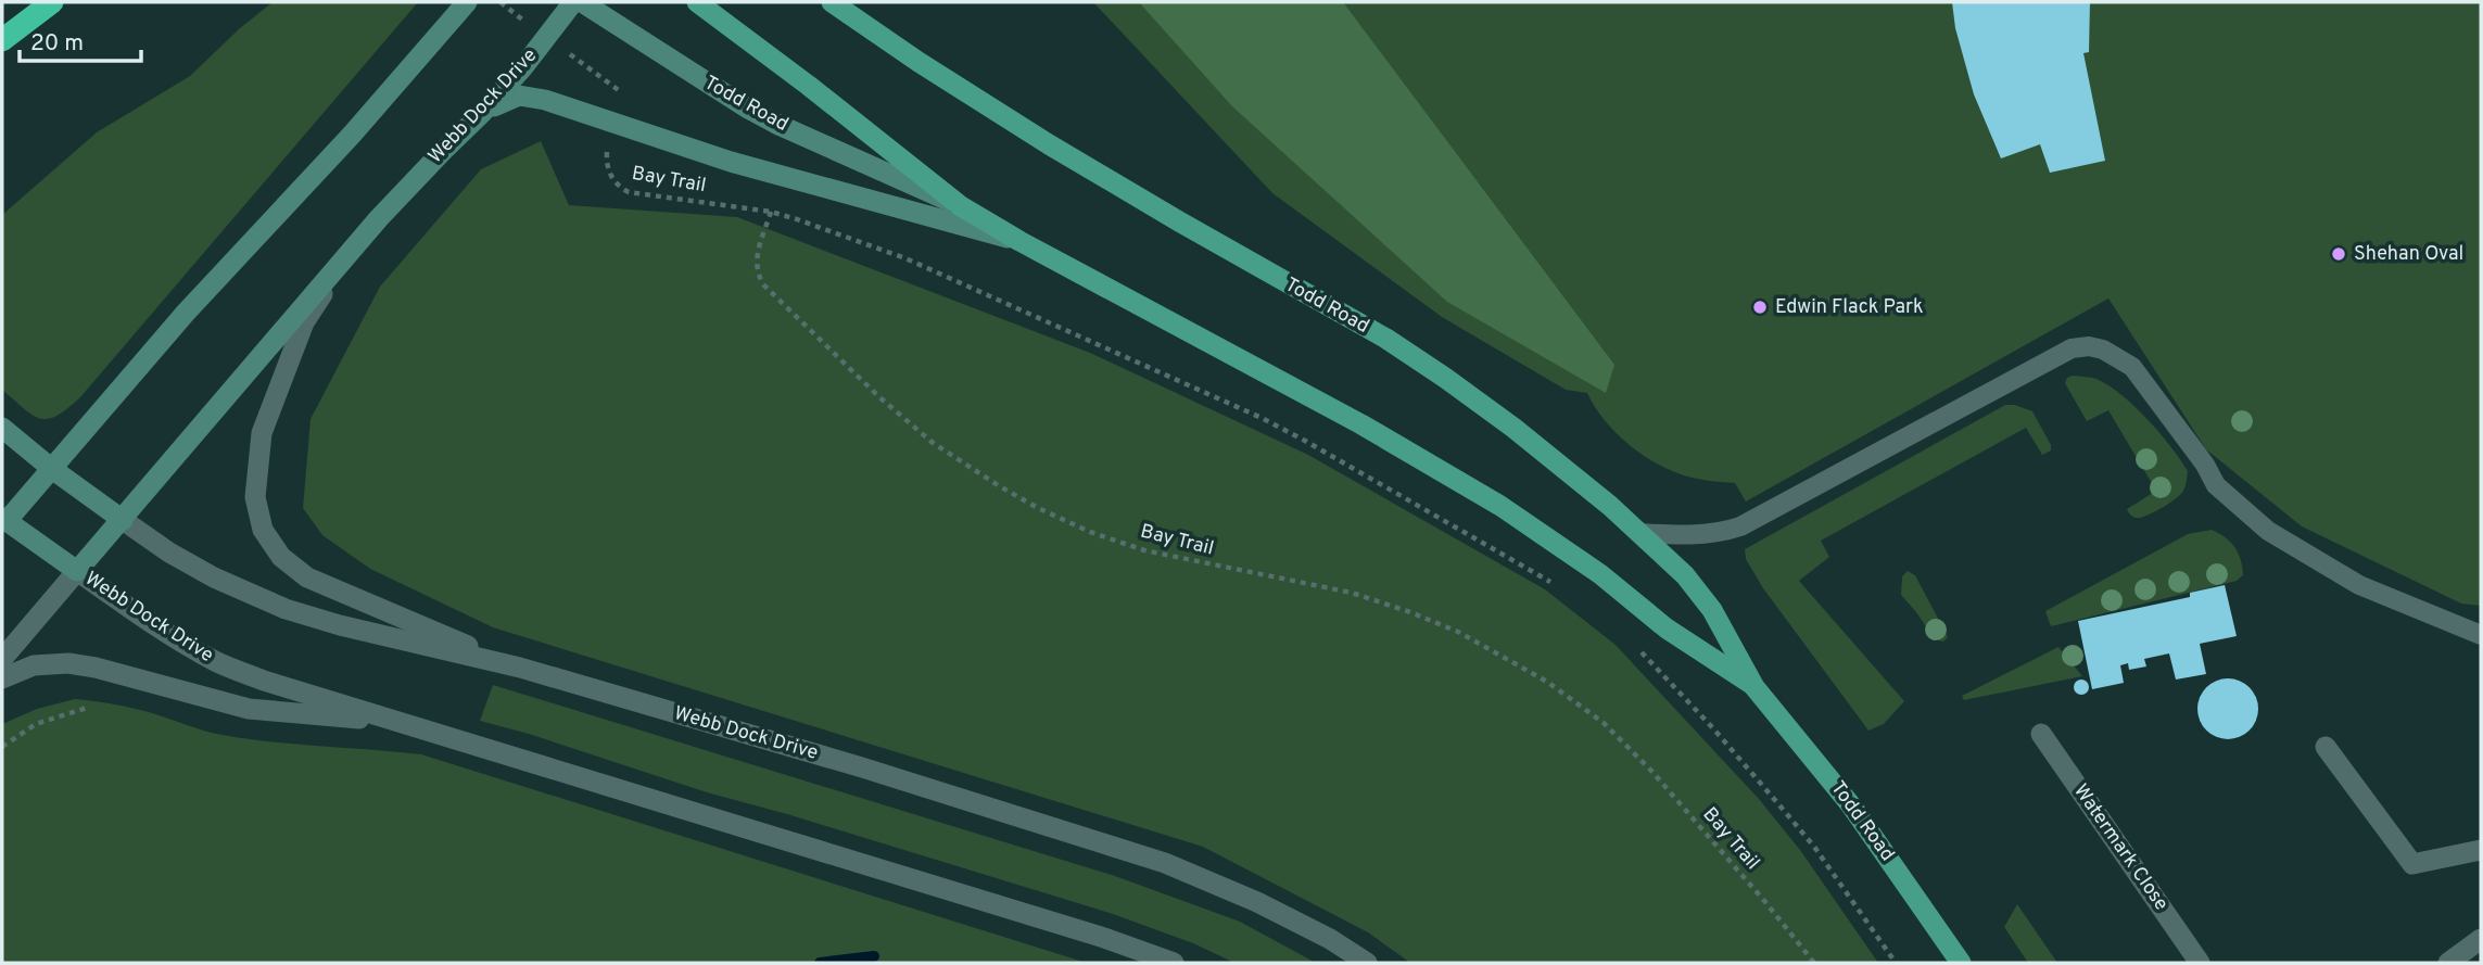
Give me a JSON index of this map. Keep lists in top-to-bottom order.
{
  "streets": {
    "main road": ["Todd Road", "Webb Dock Drive"],
    "street": ["Watermark Close"],
    "path": ["Bay Trail"]
  },
  "places": ["Shehan Oval", "Edwin Flack Park"],
  "scale_bar": "20 m"
}
